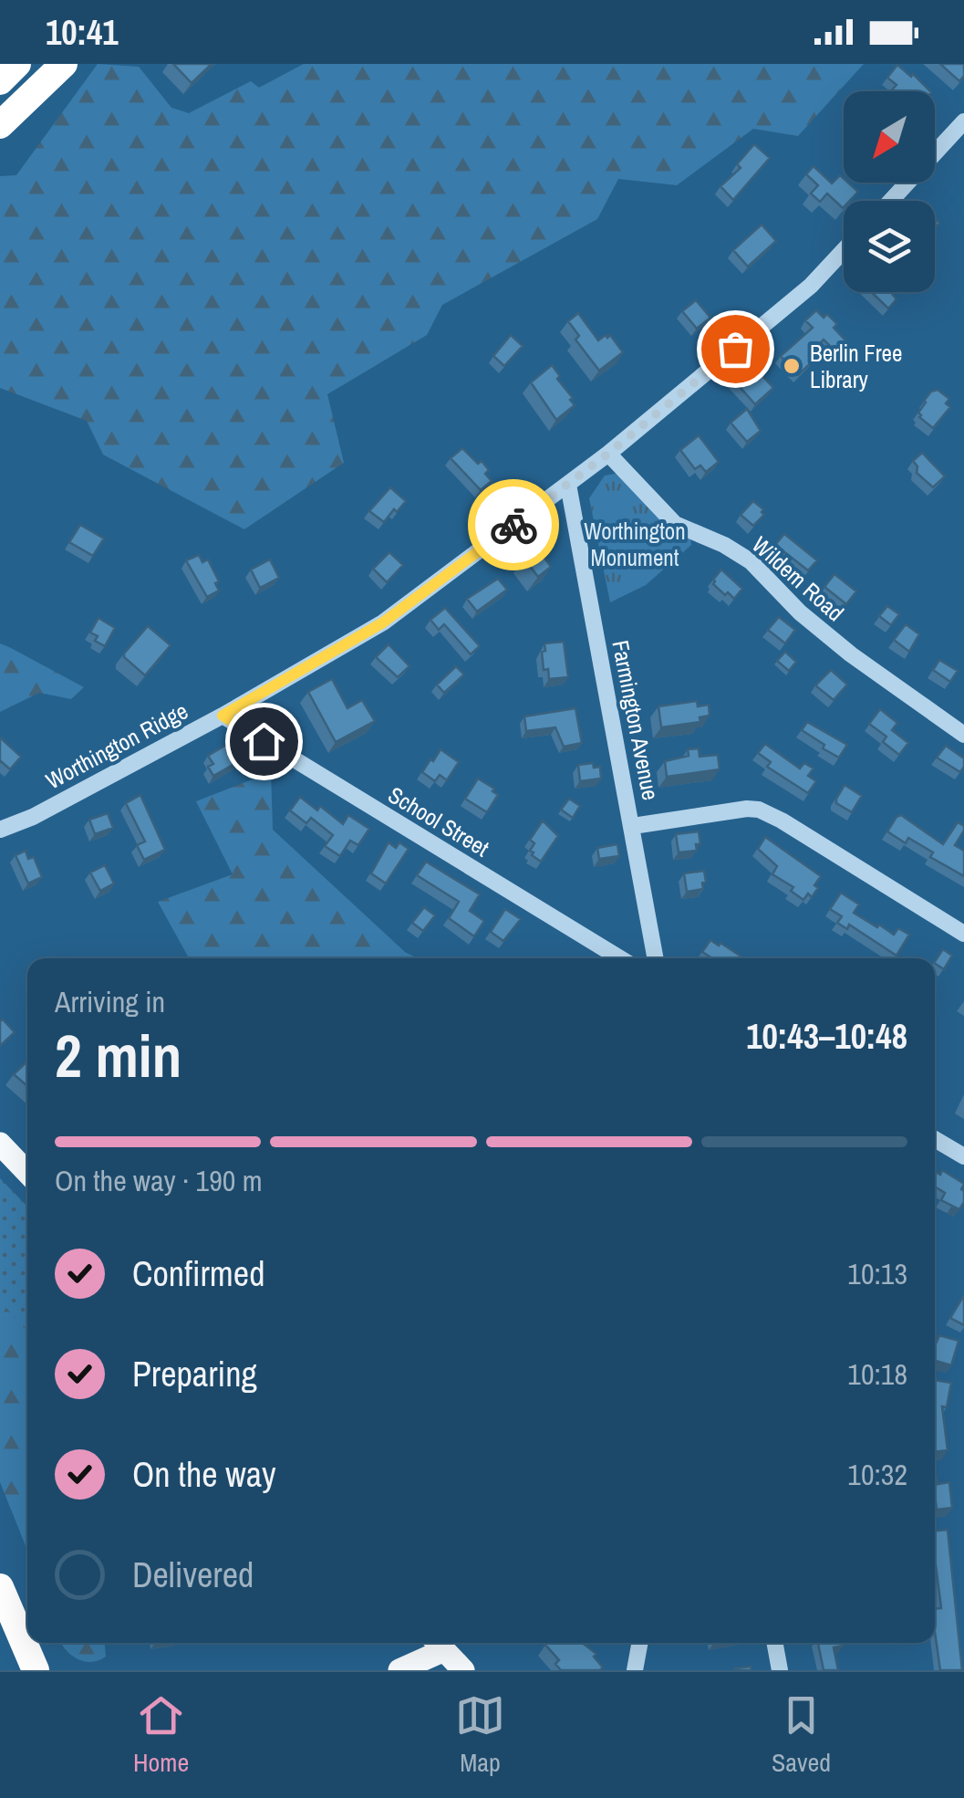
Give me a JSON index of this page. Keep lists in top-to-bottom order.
{
  "streets": {
    "street": [
      "Wildem Road",
      "Farmington Avenue",
      "Worthington Ridge",
      "School Street"
    ]
  },
  "crossings": [
    ["Wildem Road", "Worthington Ridge"],
    ["Farmington Avenue", "Worthington Ridge"],
    ["Worthington Ridge", "School Street"]
  ],
  "parks": ["Worthington Monument"],
  "places": ["Berlin Free Library"],
  "north": "bottom left",
  "page": {
    "status": "10:41",
    "heading": ["2 min", "Arriving in", "10:43–10:48"],
    "bar": "On the way · 190 m",
    "list": [
      ["Confirmed", "10:13"],
      ["Preparing", "10:18"],
      ["On the way", "10:32"],
      "Delivered"
    ],
    "tabs": ["Home", "Map", "Saved"]
  }
}
